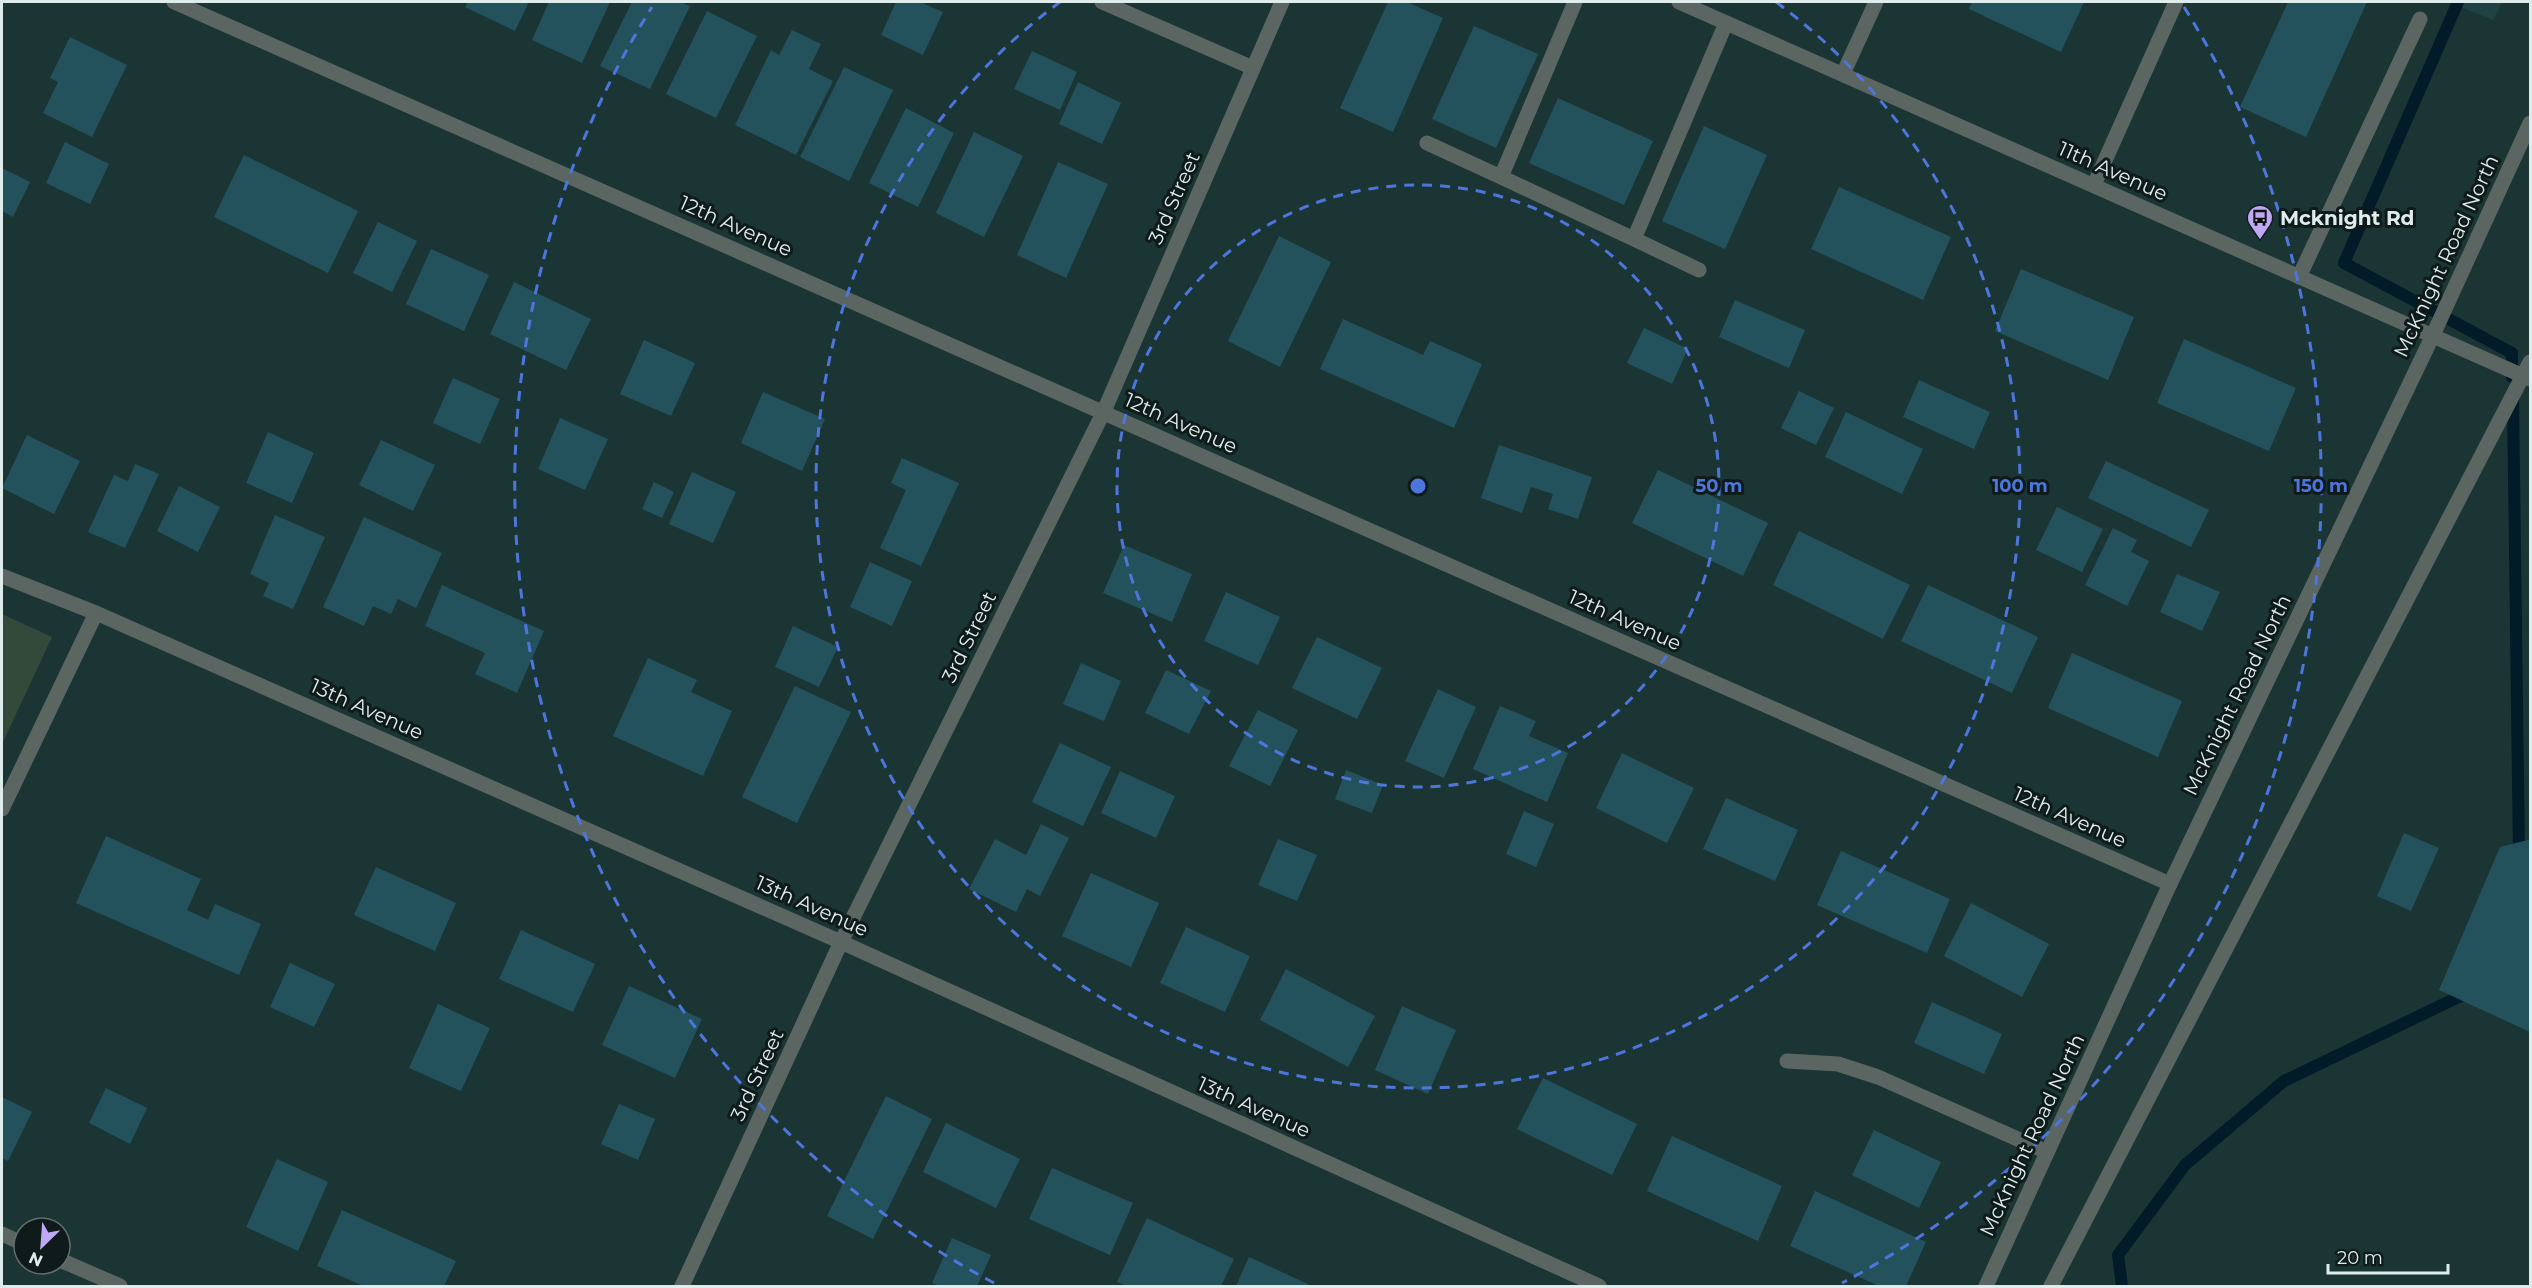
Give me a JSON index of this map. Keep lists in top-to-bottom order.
{
  "streets": {
    "street": [
      "11th Avenue",
      "3rd Street",
      "12th Avenue",
      "McKnight Road North",
      "13th Avenue"
    ]
  },
  "crossings": [
    ["11th Avenue", "McKnight Road North"],
    ["3rd Street", "12th Avenue"],
    ["3rd Street", "13th Avenue"],
    ["12th Avenue", "McKnight Road North"]
  ],
  "places": {
    "bus stop": ["Mcknight Rd"]
  },
  "scale_bar": "20 m",
  "north": "bottom left",
  "rings": ["50 m", "100 m", "150 m"]
}
